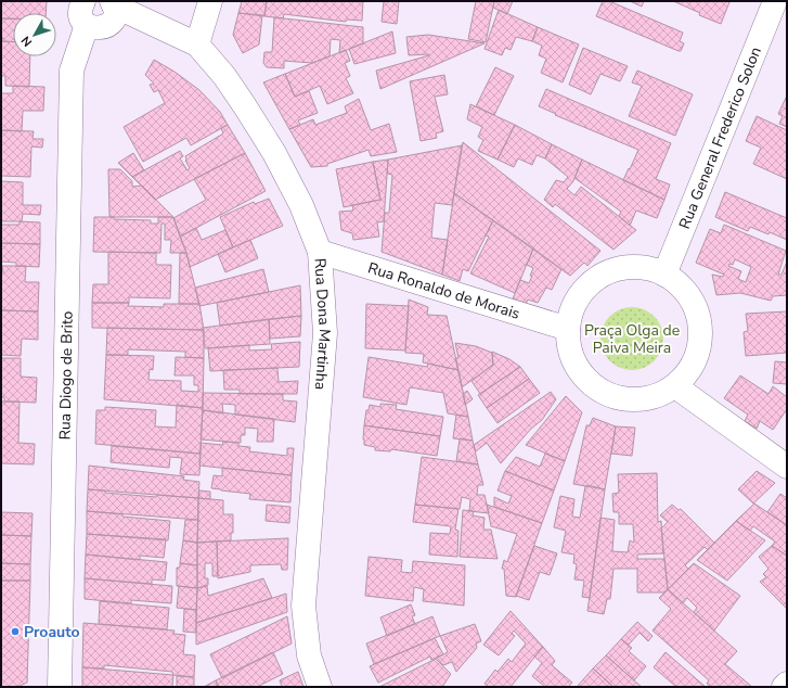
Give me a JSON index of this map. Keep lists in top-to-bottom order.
{
  "streets": {
    "street": [
      "Rua General Frederico Solon",
      "Rua Ronaldo de Morais",
      "Rua Dona Martinha",
      "Rua Diogo de Brito"
    ]
  },
  "crossings": [
    ["Rua General Frederico Solon", "Rua Ronaldo de Morais"],
    ["Rua Ronaldo de Morais", "Rua Dona Martinha"]
  ],
  "parks": ["Praça Olga de Paiva Meira"],
  "places": ["Proauto"],
  "north": "bottom left"
}
